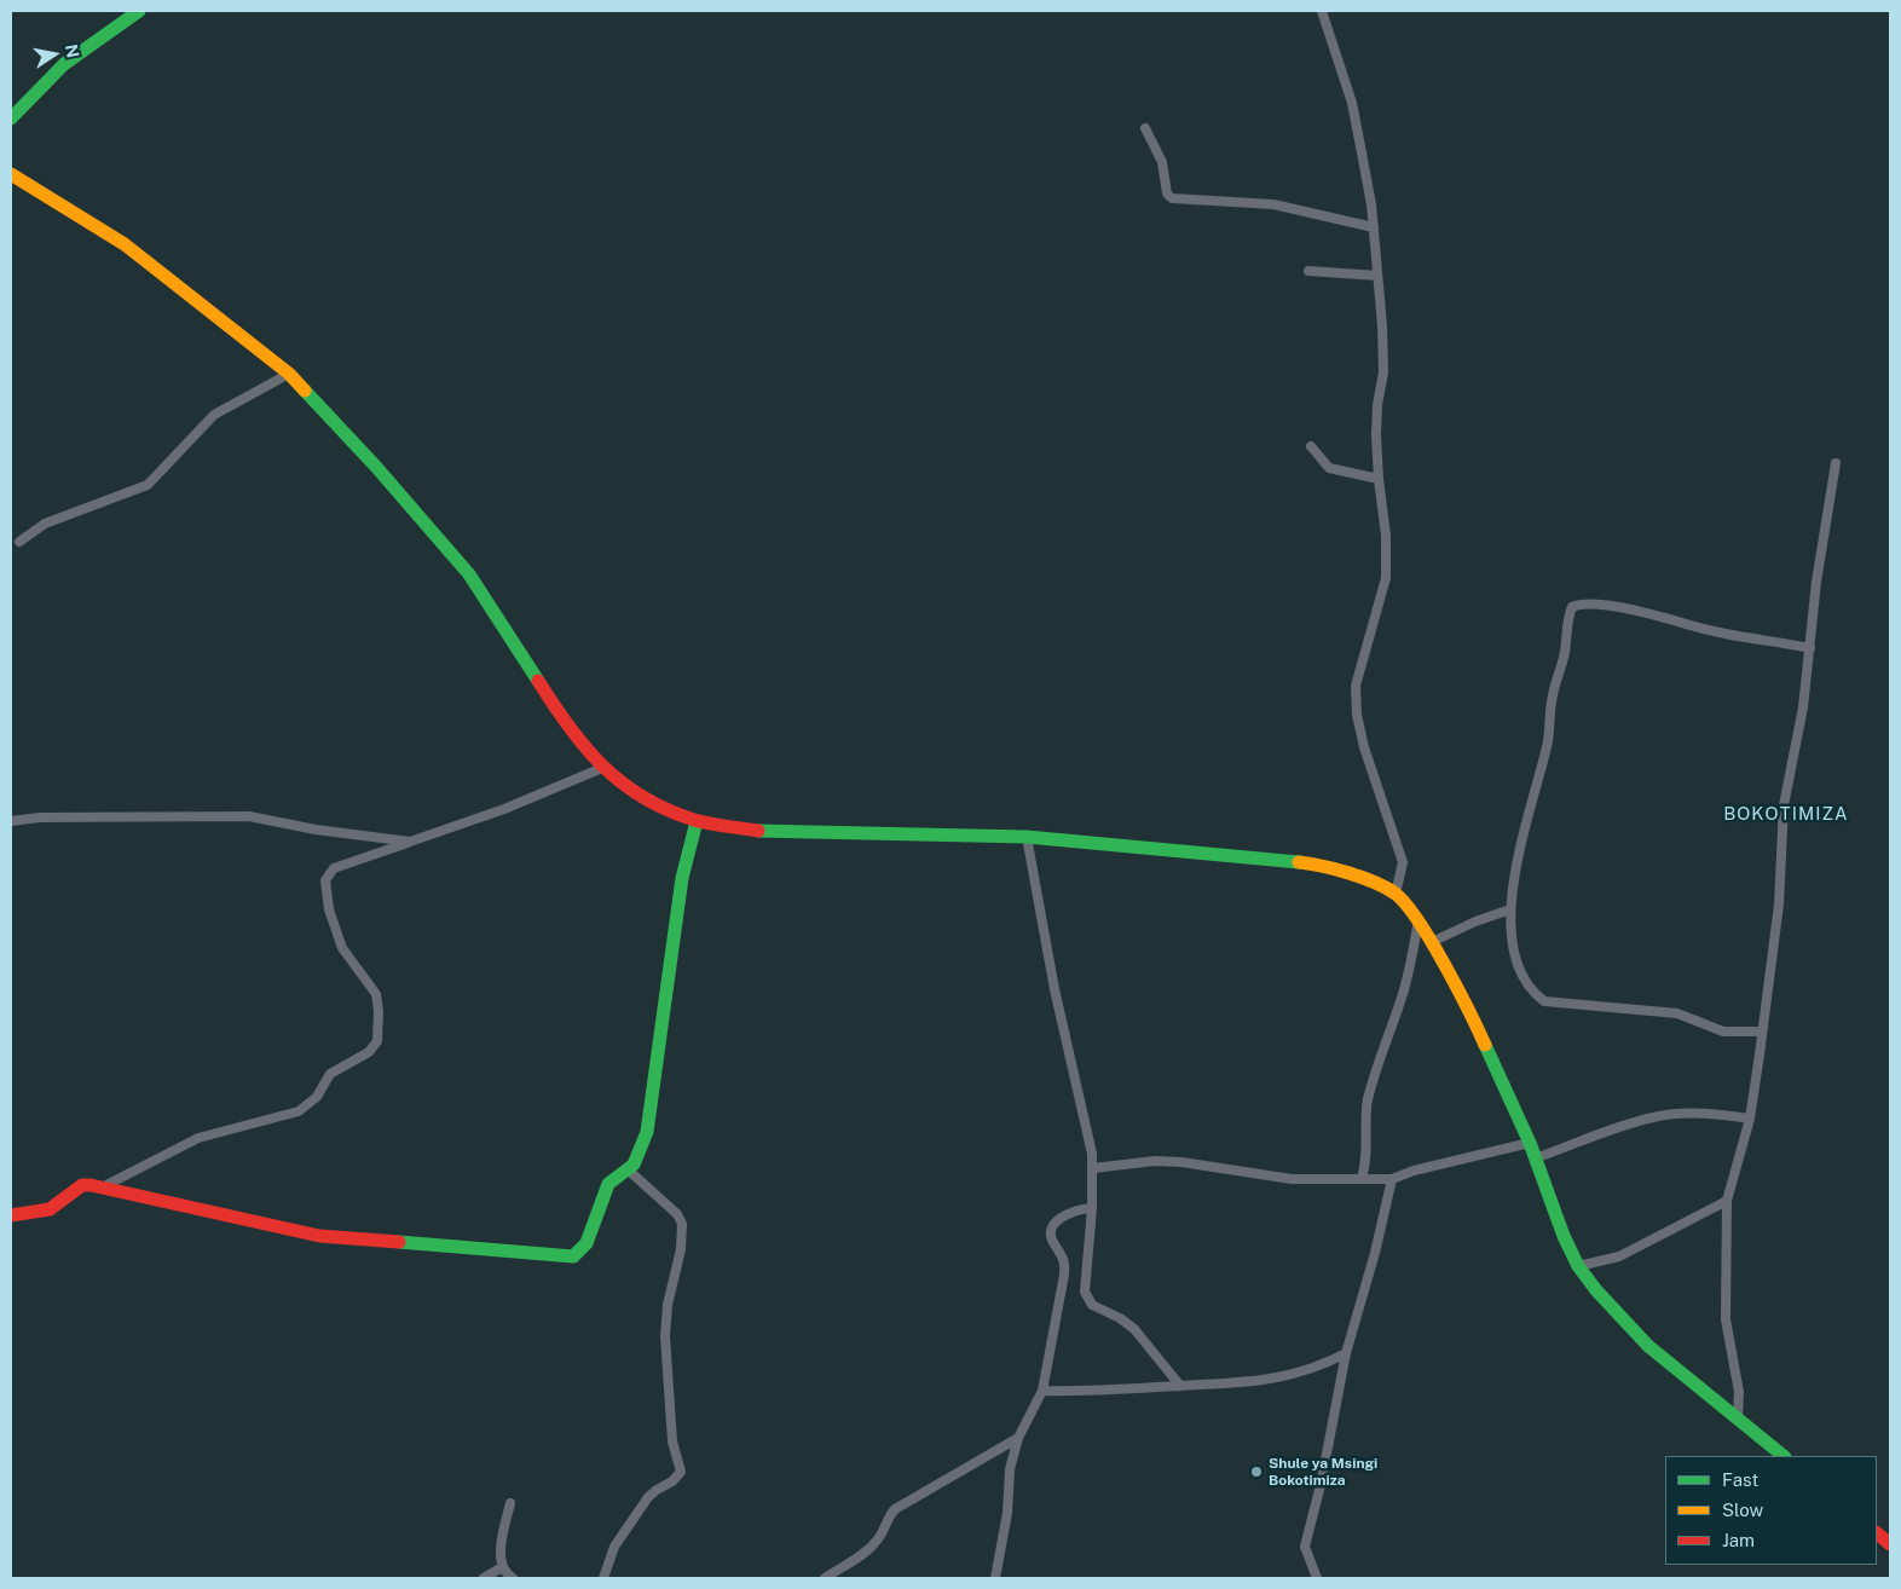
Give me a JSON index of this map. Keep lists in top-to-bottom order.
{
  "districts": ["BOKOTIMIZA"],
  "places": ["Shule ya Msingi Bokotimiza"],
  "legend": ["Fast", "Slow", "Jam"],
  "north": "right"
}
